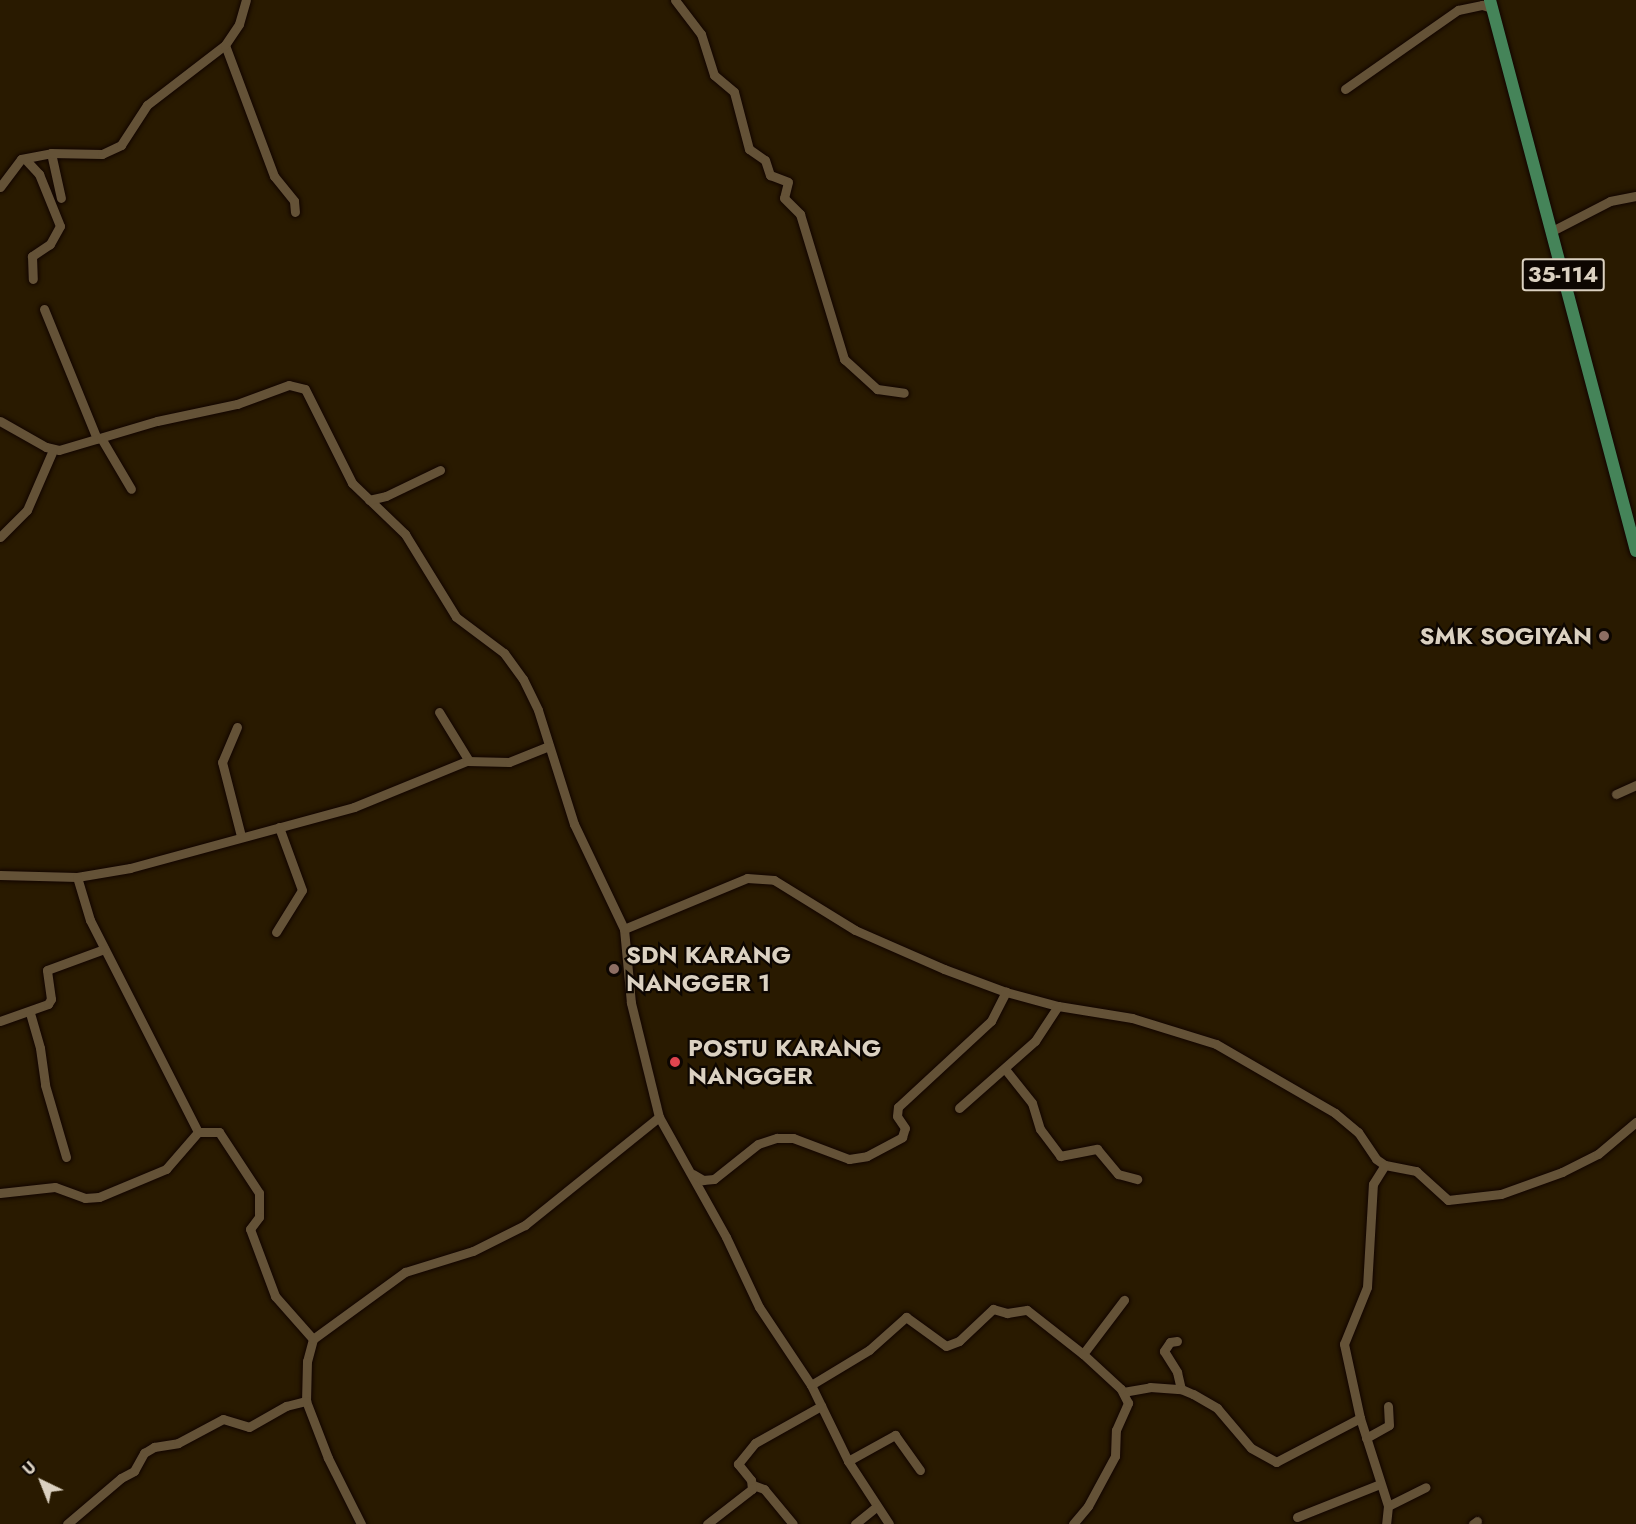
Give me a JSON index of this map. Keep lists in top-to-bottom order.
{
  "streets": {
    "main road": ["35-114"]
  },
  "places": ["SMK SOGIYAN", "SDN KARANG NANGGER 1", "POSTU KARANG NANGGER"],
  "north": "top left"
}
